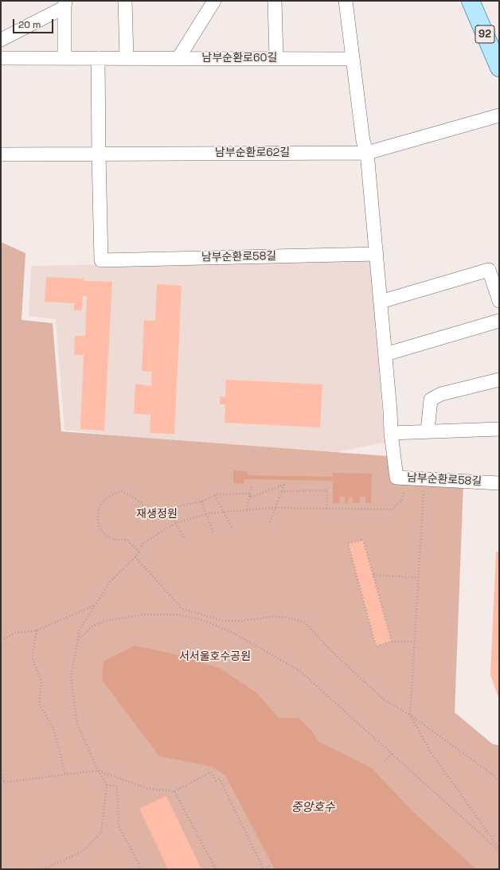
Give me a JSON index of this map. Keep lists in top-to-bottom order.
{
  "streets": {
    "main road": ["92"],
    "street": ["남부순환로60길", "남부순환로62길", "남부순환로58길"]
  },
  "crossings": [
    ["남부순환로60길", "남부순환로58길"],
    ["남부순환로62길", "남부순환로58길"]
  ],
  "water": ["중앙호수"],
  "parks": ["재생정원", "서서울호수공원"],
  "scale_bar": "20 m"
}
